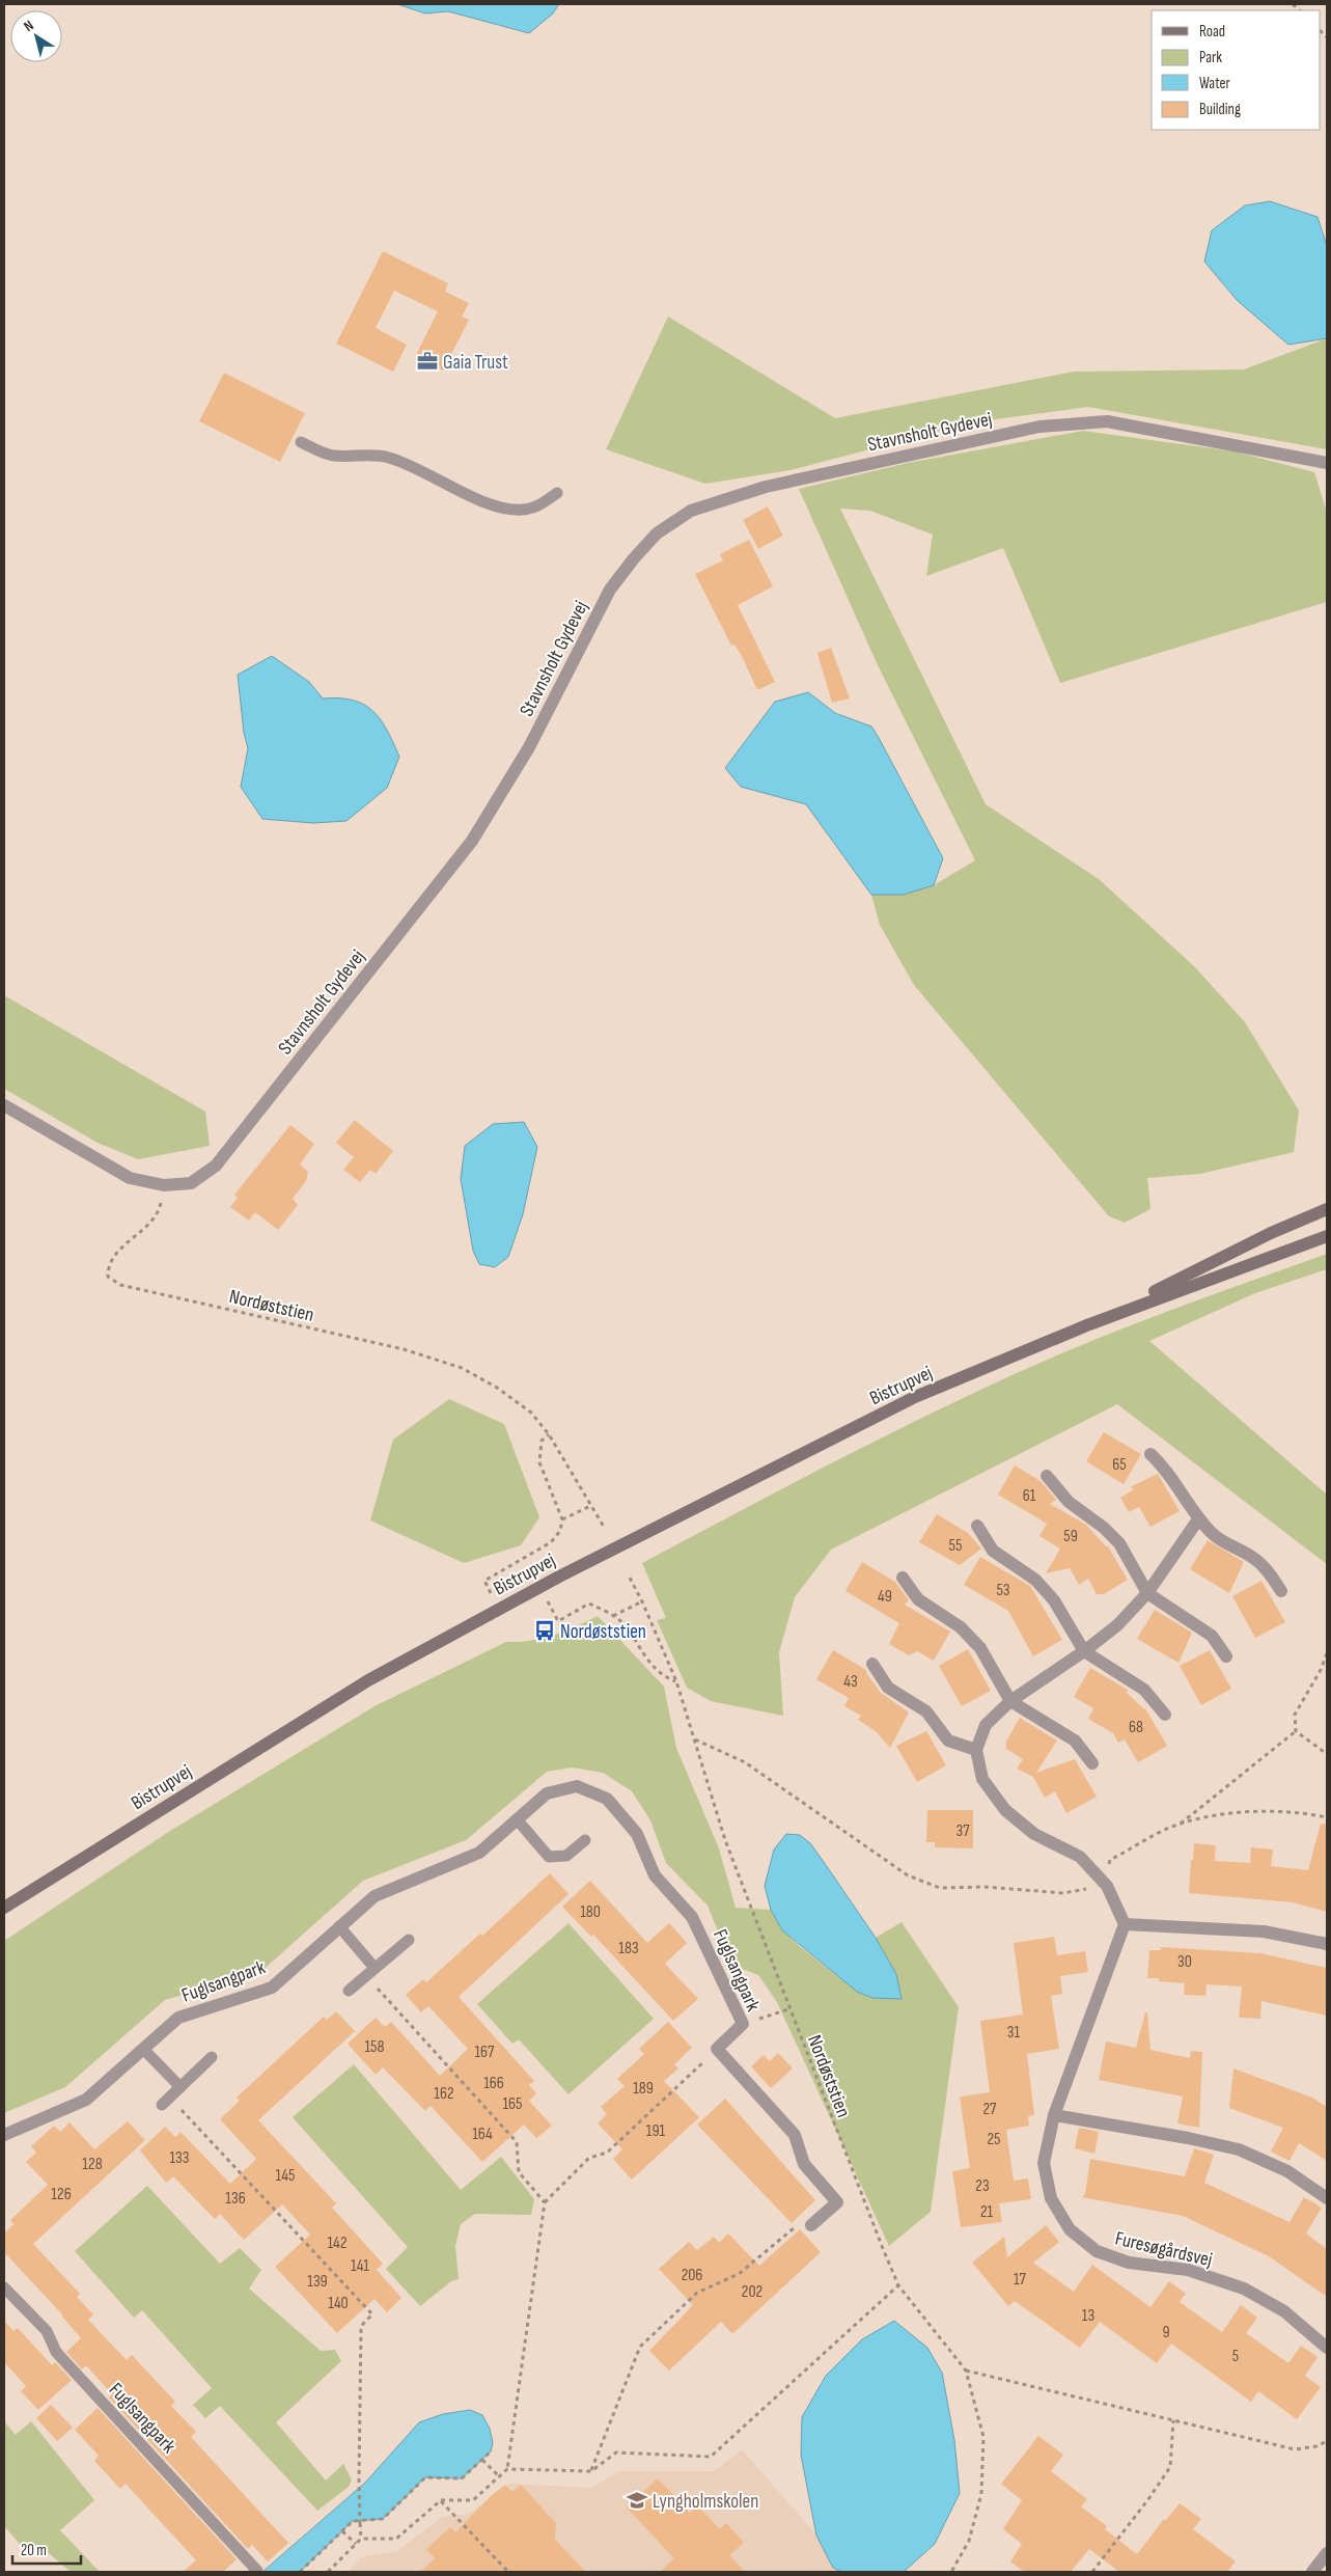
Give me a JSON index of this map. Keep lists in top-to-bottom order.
{
  "streets": {
    "main road": ["Bistrupvej"],
    "street": ["Stavnsholt Gydevej", "Fuglsangpark", "Furesøgårdsvej"],
    "path": ["Nordøststien"]
  },
  "crossings": [
    ["Stavnsholt Gydevej", "Nordøststien"]
  ],
  "places": {
    "office": ["Gaia Trust"],
    "bus stop": ["Nordøststien"],
    "school or university": ["Lyngholmskolen"]
  },
  "house_numbers": [
    "65",
    "61",
    "59",
    "55",
    "53",
    "49",
    "43",
    "68",
    "37",
    "180",
    "183",
    "30",
    "31",
    "158",
    "167",
    "166",
    "189",
    "162",
    "165",
    "27",
    "191",
    "164",
    "25",
    "133",
    "128",
    "145",
    "23",
    "126",
    "136",
    "21",
    "142",
    "141",
    "206",
    "17",
    "139",
    "202",
    "140",
    "13",
    "9",
    "5"
  ],
  "legend": [
    "Road",
    "Park",
    "Water",
    "Building"
  ],
  "scale_bar": "20 m",
  "north": "top left"
}
